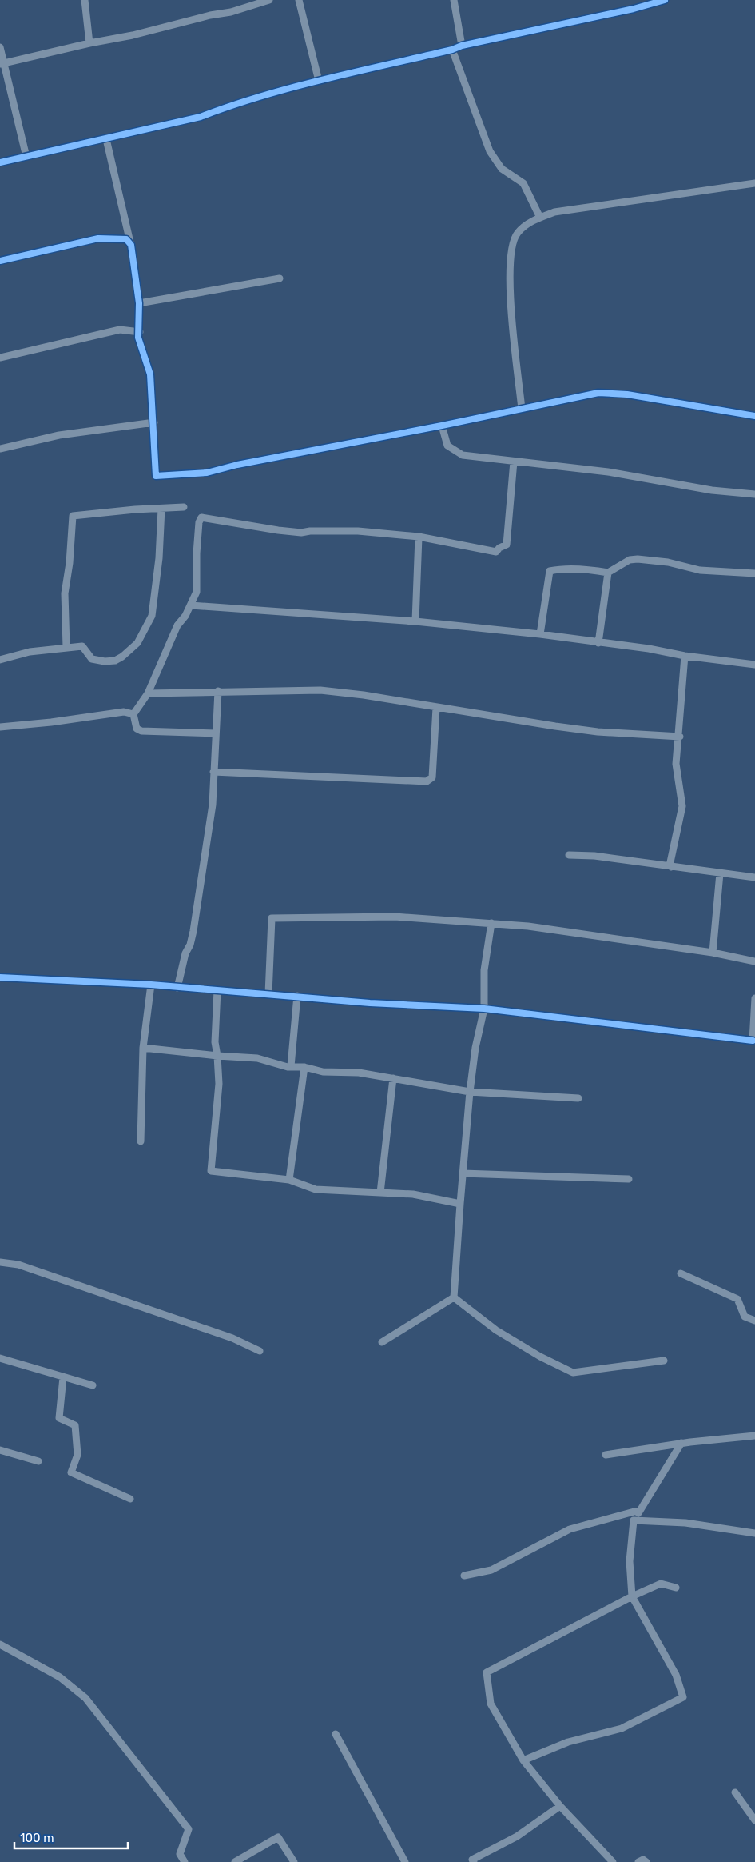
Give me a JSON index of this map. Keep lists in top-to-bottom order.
{
  "scale_bar": "100 m"
}
